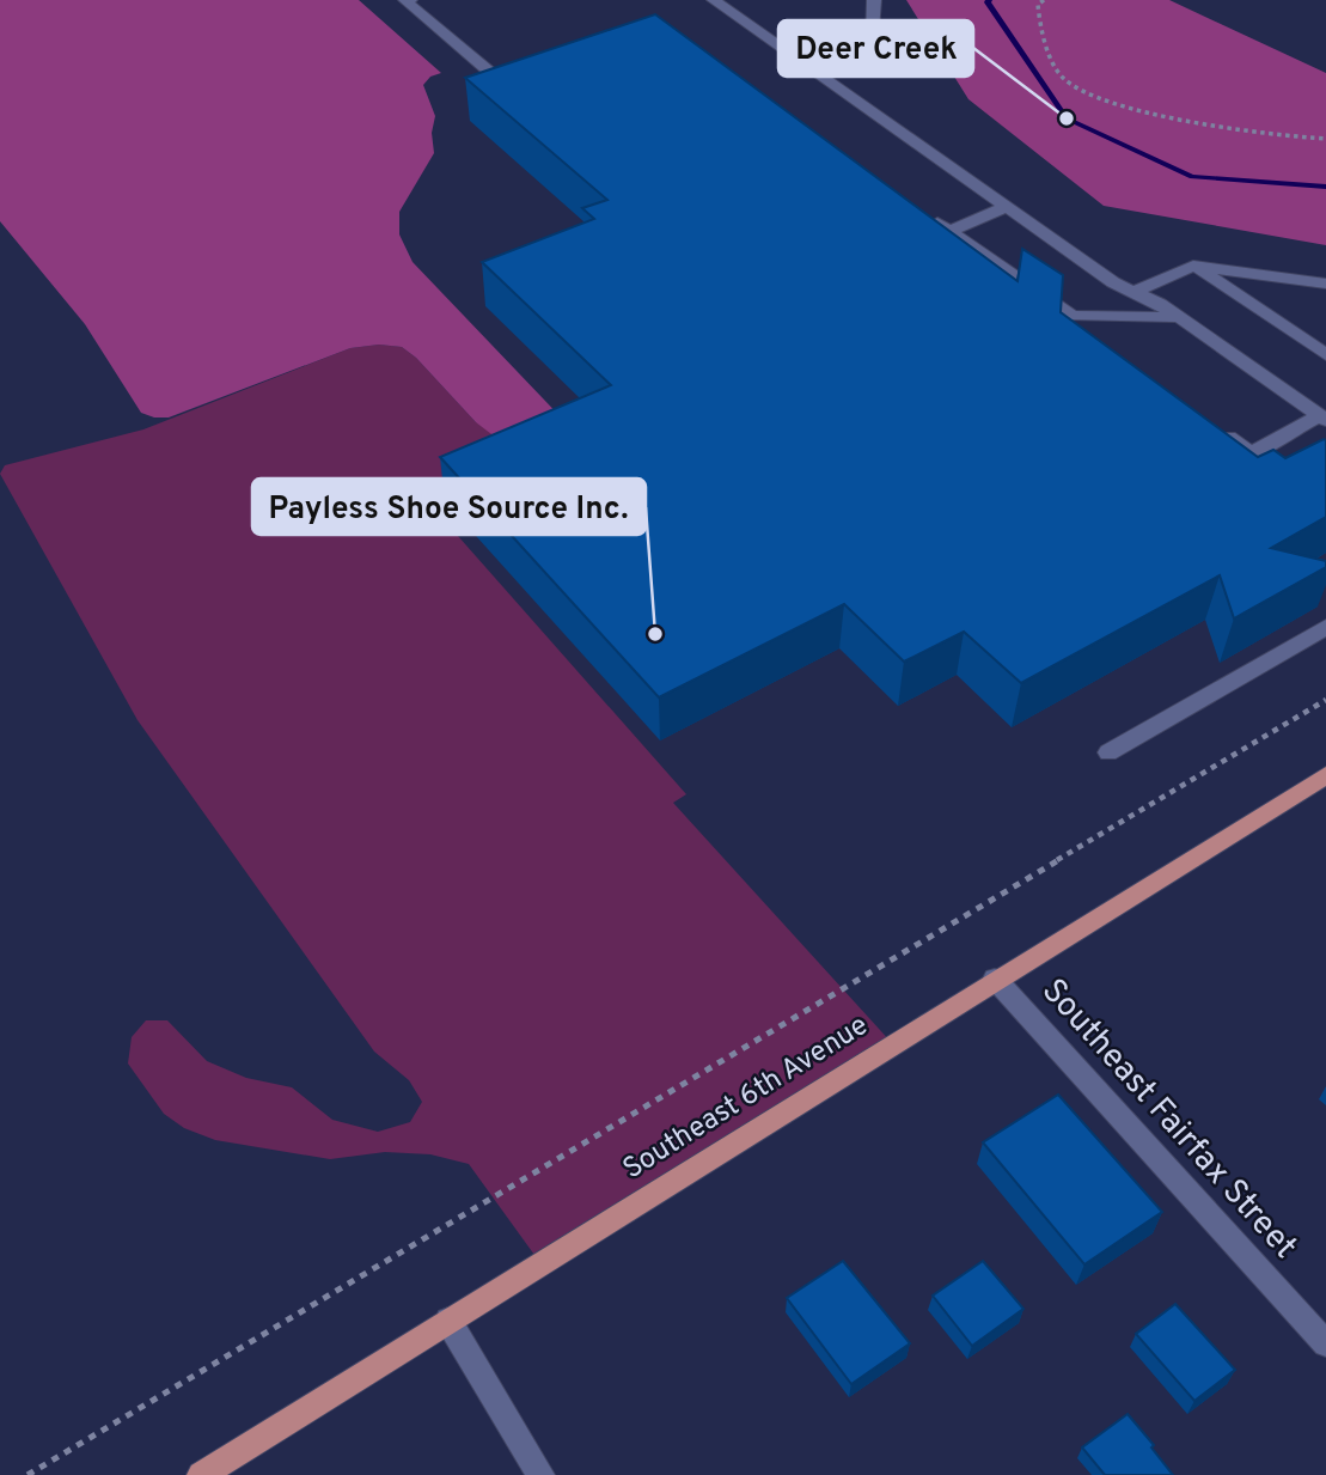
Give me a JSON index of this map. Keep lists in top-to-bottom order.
{
  "streets": {
    "main road": ["Southeast 6th Avenue"],
    "street": ["Southeast Fairfax Street"]
  },
  "crossings": [
    ["Southeast 6th Avenue", "Southeast Fairfax Street"]
  ],
  "places": ["Deer Creek", "Payless Shoe Source Inc."]
}
